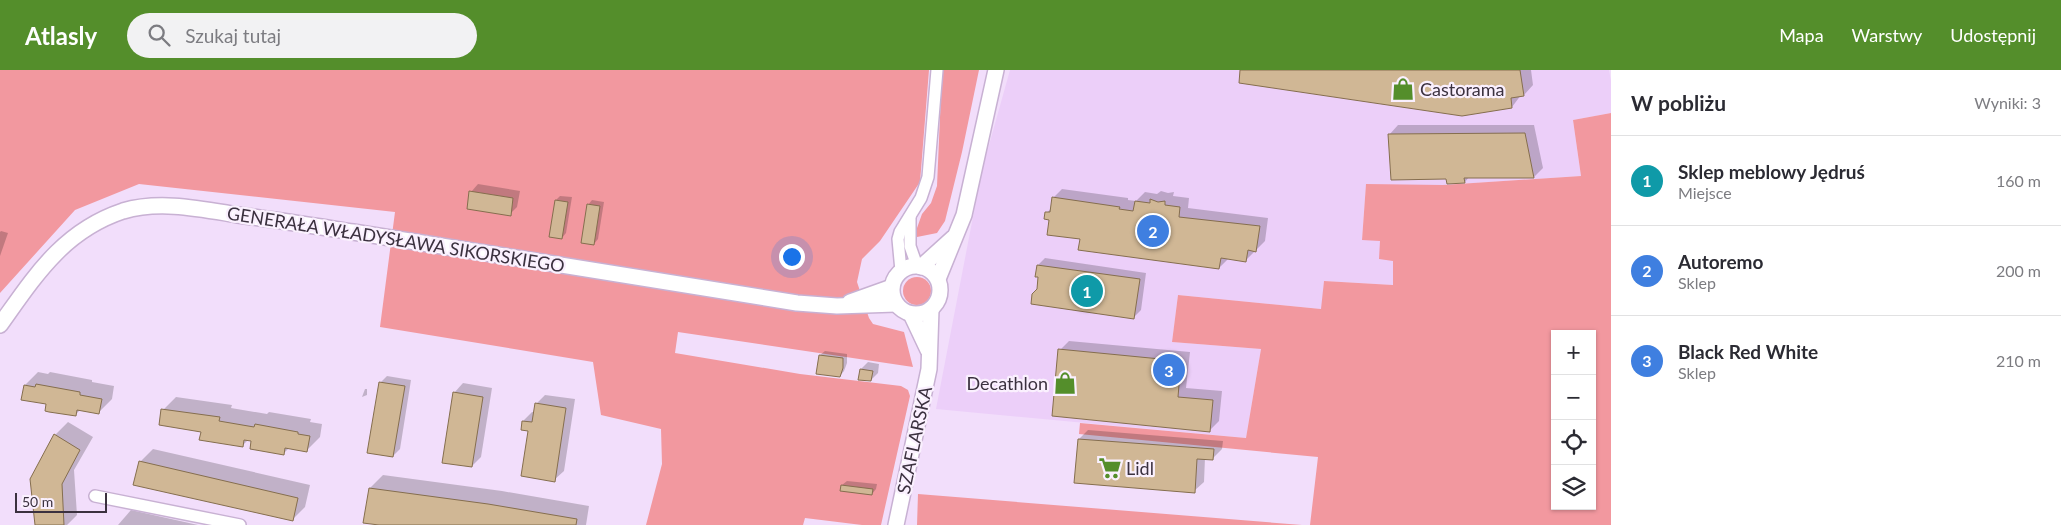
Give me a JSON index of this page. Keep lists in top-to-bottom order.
{
  "streets": {
    "street": ["GENERAŁA WŁADYSŁAWA SIKORSKIEGO", "SZAFLARSKA"]
  },
  "crossings": [
    ["GENERAŁA WŁADYSŁAWA SIKORSKIEGO", "SZAFLARSKA"]
  ],
  "places": {
    "shop": ["Castorama", "Decathlon"],
    "supermarket": ["Lidl"]
  },
  "scale_bar": "50 m",
  "page": {
    "header": "Atlasly",
    "search": "Szukaj tutaj",
    "nav": ["Mapa", "Warstwy", "Udostępnij"],
    "heading": ["W pobliżu", "Wyniki: 3"],
    "list": [
      {
        "mark": "1",
        "name": "Sklep meblowy Jędruś",
        "note": "Miejsce",
        "value": "160 m"
      },
      {
        "mark": "2",
        "name": "Autoremo",
        "note": "Sklep",
        "value": "200 m"
      },
      {
        "mark": "3",
        "name": "Black Red White",
        "note": "Sklep",
        "value": "210 m"
      }
    ],
    "pins": ["2", "1", "3"],
    "map_buttons": ["+", "−"],
    "scale": "50 m"
  }
}
